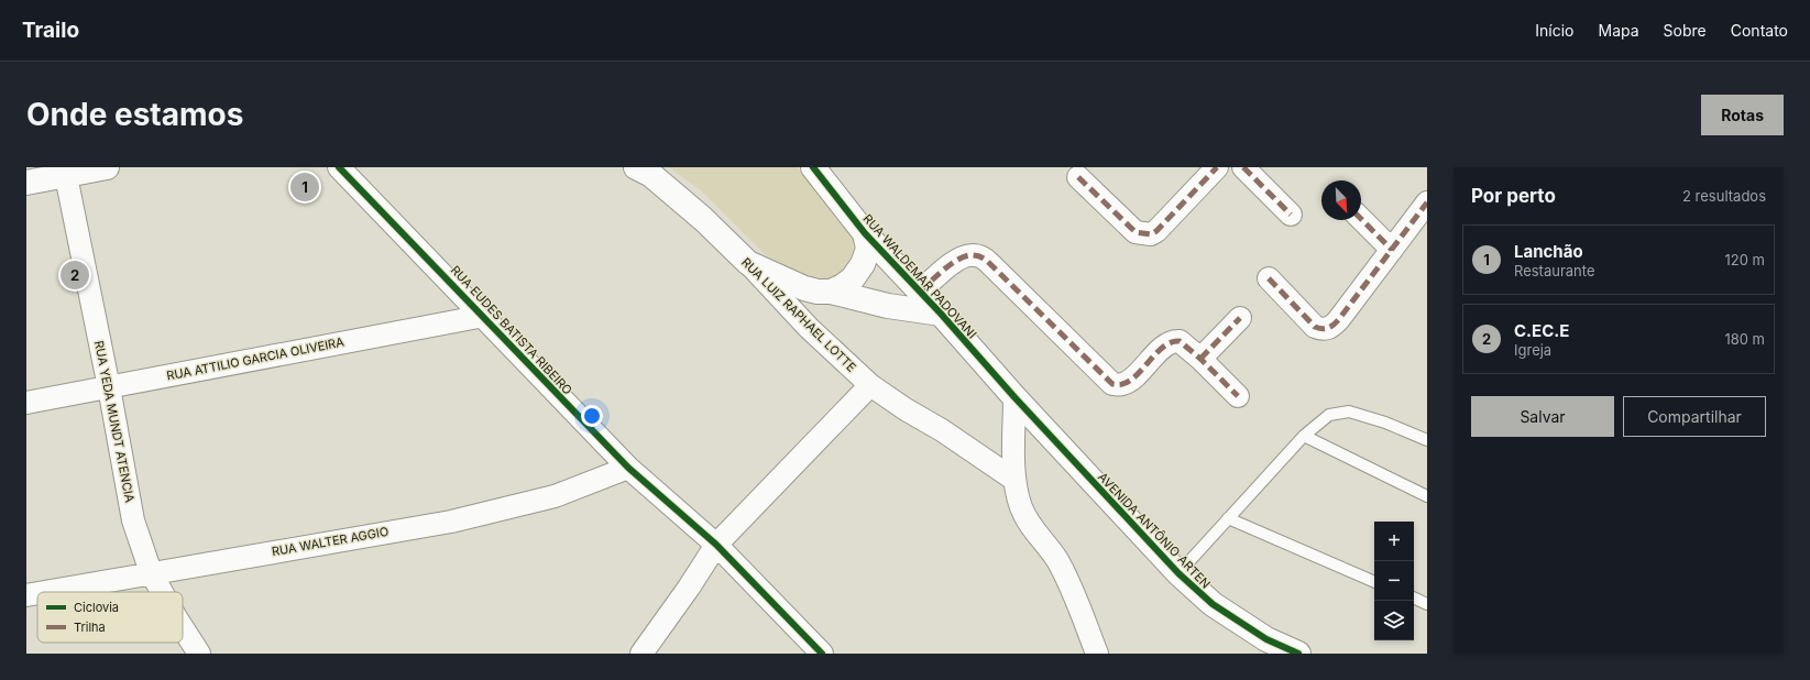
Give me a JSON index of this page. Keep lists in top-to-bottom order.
{
  "streets": {
    "street": [
      "RUA WALDEMAR PADOVANI",
      "RUA LUIZ RAPHAEL LOTTE",
      "RUA EUDES BATISTA RIBEIRO",
      "RUA ATTILIO GARCIA OLIVEIRA",
      "RUA YEDA MUNDT ATENCIA",
      "AVENIDA ANTÔNIO ARTEN",
      "RUA WALTER AGGIO"
    ]
  },
  "crossings": [
    ["RUA WALDEMAR PADOVANI", "AVENIDA ANTÔNIO ARTEN"],
    ["RUA EUDES BATISTA RIBEIRO", "RUA ATTILIO GARCIA OLIVEIRA"],
    ["RUA EUDES BATISTA RIBEIRO", "RUA WALTER AGGIO"],
    ["RUA ATTILIO GARCIA OLIVEIRA", "RUA YEDA MUNDT ATENCIA"],
    ["RUA YEDA MUNDT ATENCIA", "RUA WALTER AGGIO"]
  ],
  "legend": ["Ciclovia", "Trilha"],
  "north": "bottom right",
  "page": {
    "header": "Trailo",
    "nav": [
      "Início",
      "Mapa",
      "Sobre",
      "Contato"
    ],
    "buttons": [
      "Rotas",
      ["Salvar", "Compartilhar"]
    ],
    "title": "Onde estamos",
    "heading": ["Por perto", "2 resultados"],
    "pins": ["1", "2"],
    "list": [
      {
        "mark": "1",
        "name": "Lanchão",
        "note": "Restaurante",
        "value": "120 m"
      },
      {
        "mark": "2",
        "name": "C.EC.E",
        "note": "Igreja",
        "value": "180 m"
      }
    ],
    "map_buttons": ["+", "−"]
  }
}
